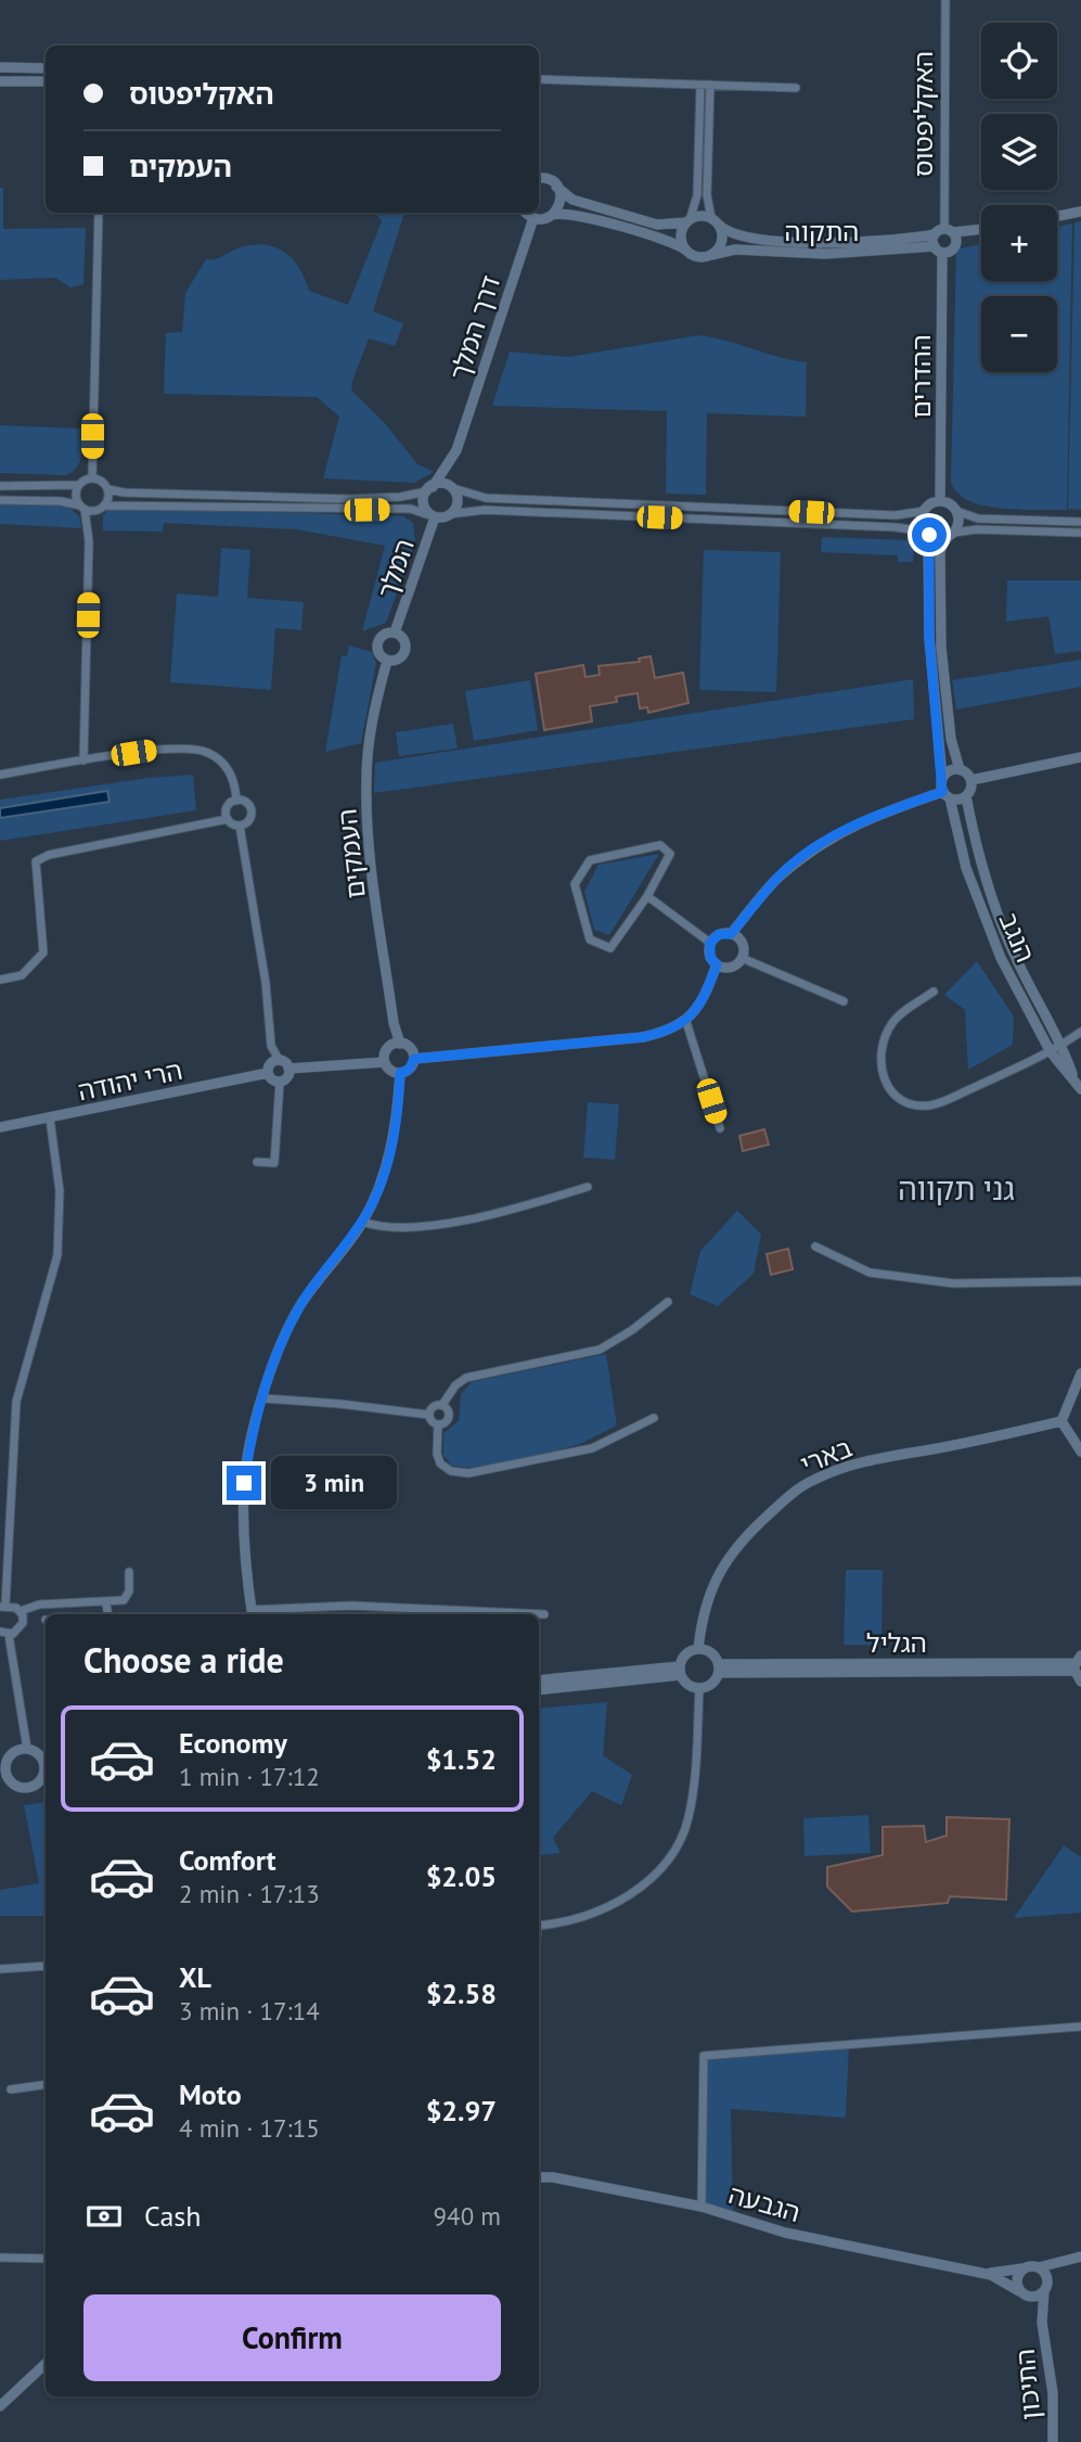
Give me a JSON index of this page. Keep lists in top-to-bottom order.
{
  "streets": {
    "street": [
      "האקליפטוס",
      "התקוה",
      "דרך המלך",
      "ההדרים",
      "המלך",
      "העמקים",
      "הנגב",
      "הרי יהודה",
      "בארי",
      "הגליל",
      "הגבעה",
      "התיכון"
    ]
  },
  "crossings": [
    ["האקליפטוס", "התקוה"],
    ["האקליפטוס", "ההדרים"],
    ["התקוה", "ההדרים"],
    ["המלך", "העמקים"],
    ["בארי", "הגליל"]
  ],
  "districts": ["גני תקווה"],
  "page": {
    "map_buttons": ["+", "−"],
    "banner": ["האקליפטוס", "העמקים"],
    "bubble": "3 min",
    "heading": "Choose a ride",
    "list": [
      {
        "name": "Economy",
        "note": "1 min · 17:12",
        "value": "$1.52"
      },
      {
        "name": "Comfort",
        "note": "2 min · 17:13",
        "value": "$2.05"
      },
      {
        "name": "XL",
        "note": "3 min · 17:14",
        "value": "$2.58"
      },
      {
        "name": "Moto",
        "note": "4 min · 17:15",
        "value": "$2.97"
      }
    ],
    "pay": ["Cash", "940 m"],
    "buttons": "Confirm"
  }
}
